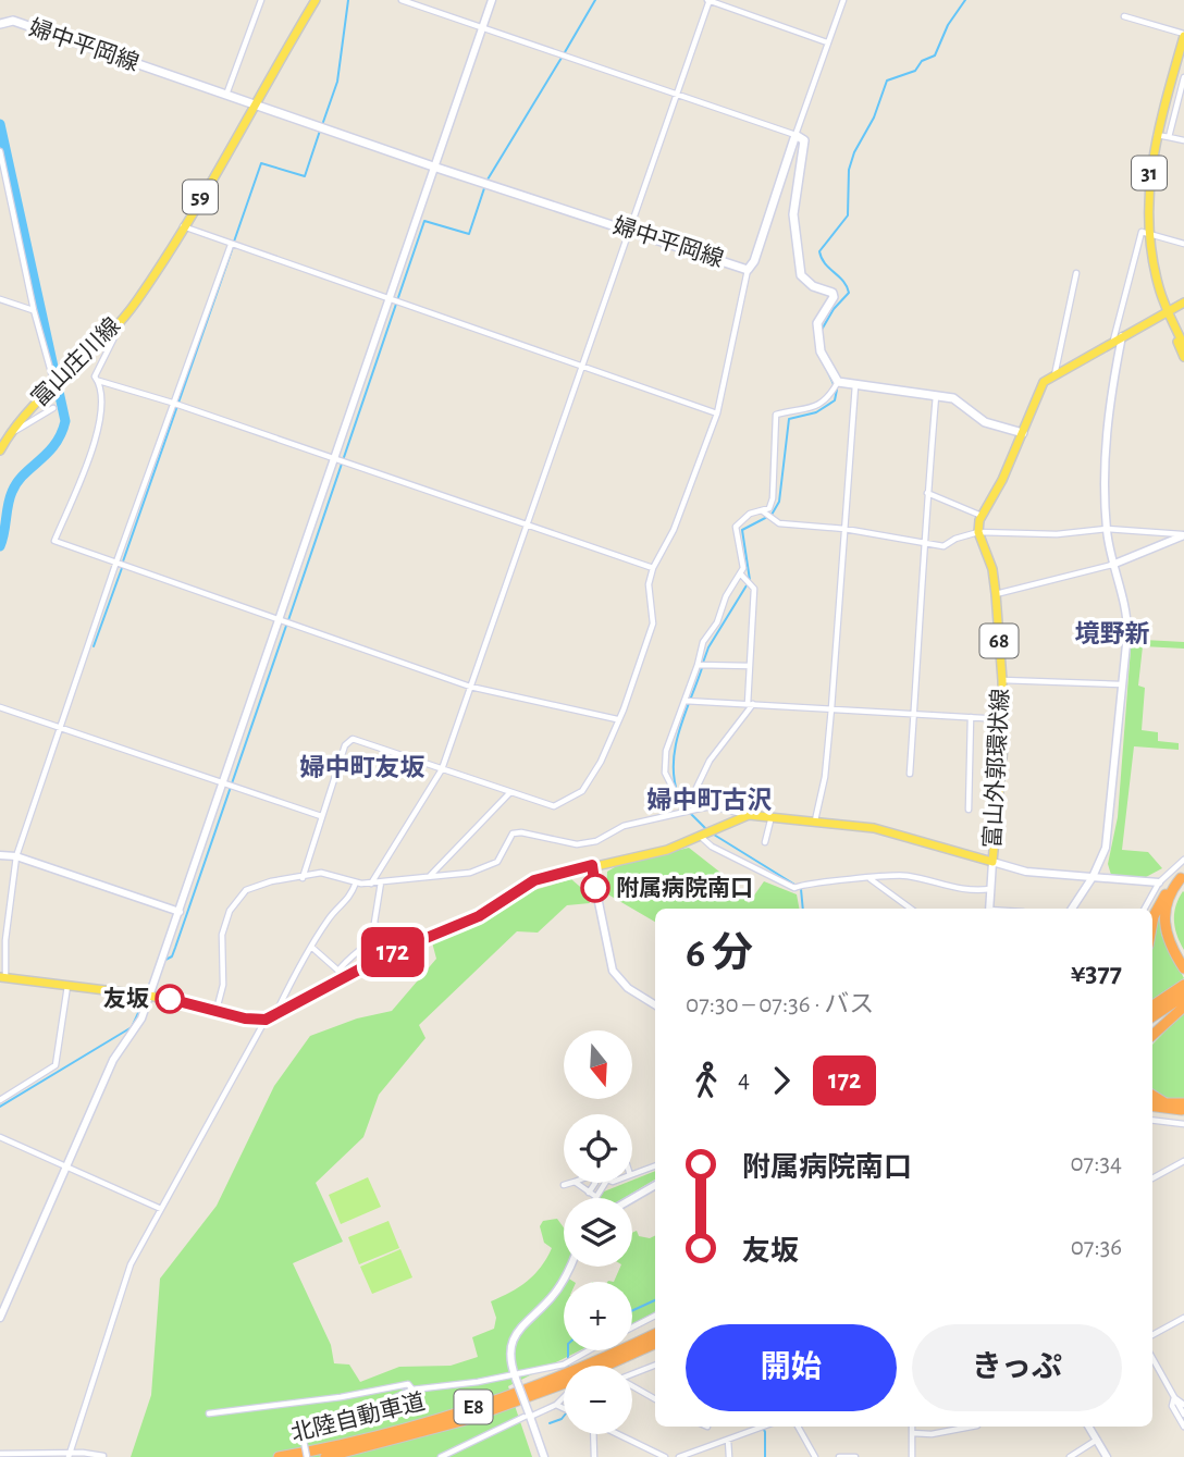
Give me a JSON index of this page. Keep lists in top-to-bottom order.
{
  "streets": {
    "highway": ["E8", "北陸自動車道"],
    "main road": [
      "婦中平岡線",
      "31",
      "59",
      "富山庄川線",
      "68",
      "富山外郭環状線"
    ]
  },
  "crossings": [
    ["婦中平岡線", "富山庄川線"]
  ],
  "districts": ["境野新", "婦中町友坂", "婦中町古沢"],
  "places": ["附属病院南口", "友坂"],
  "lines": ["bus line 172"],
  "north": "bottom",
  "page": {
    "on_map": "172",
    "heading": ["6 分", "07:30 – 07:36 · バス", "¥377"],
    "map_buttons": ["+", "−"],
    "legs": ["4", "172"],
    "list": [
      {
        "name": "附属病院南口",
        "value": "07:34"
      },
      {
        "name": "友坂",
        "value": "07:36"
      }
    ],
    "buttons": ["開始", "きっぷ"]
  }
}
